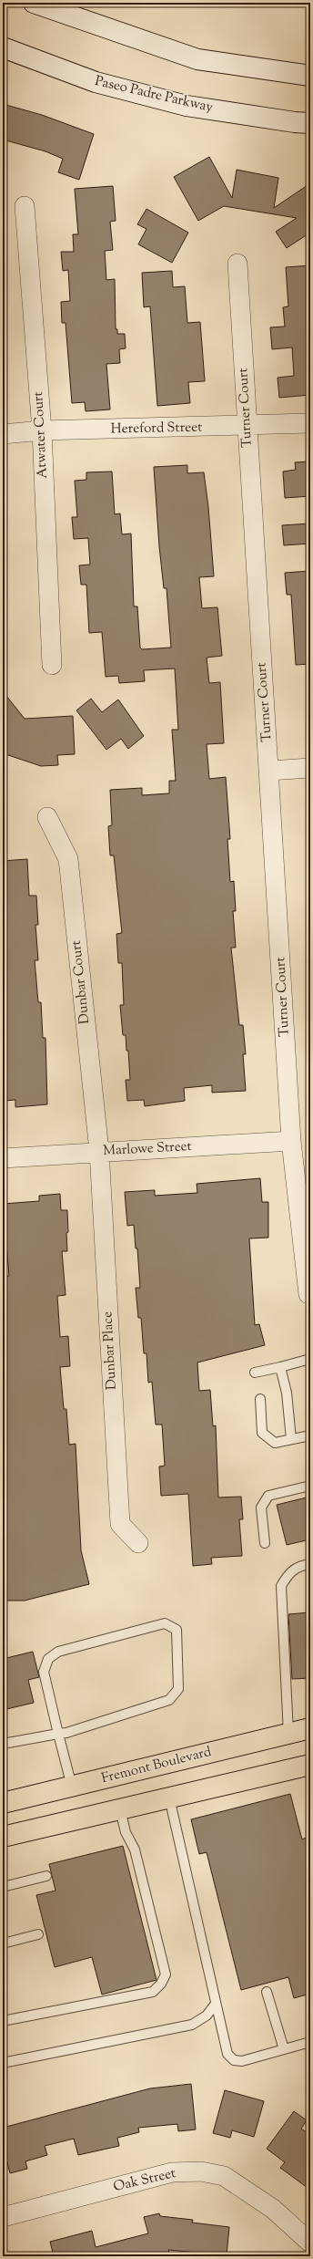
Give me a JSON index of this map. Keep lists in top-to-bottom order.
{
  "streets": {
    "main road": ["Paseo Padre Parkway", "Fremont Boulevard"],
    "street": [
      "Turner Court",
      "Hereford Street",
      "Atwater Court",
      "Dunbar Court",
      "Marlowe Street",
      "Dunbar Place",
      "Oak Street"
    ]
  },
  "crossings": [
    ["Turner Court", "Hereford Street"],
    ["Turner Court", "Marlowe Street"],
    ["Hereford Street", "Atwater Court"],
    ["Dunbar Court", "Marlowe Street"],
    ["Dunbar Court", "Dunbar Place"],
    ["Marlowe Street", "Dunbar Place"]
  ]
}
